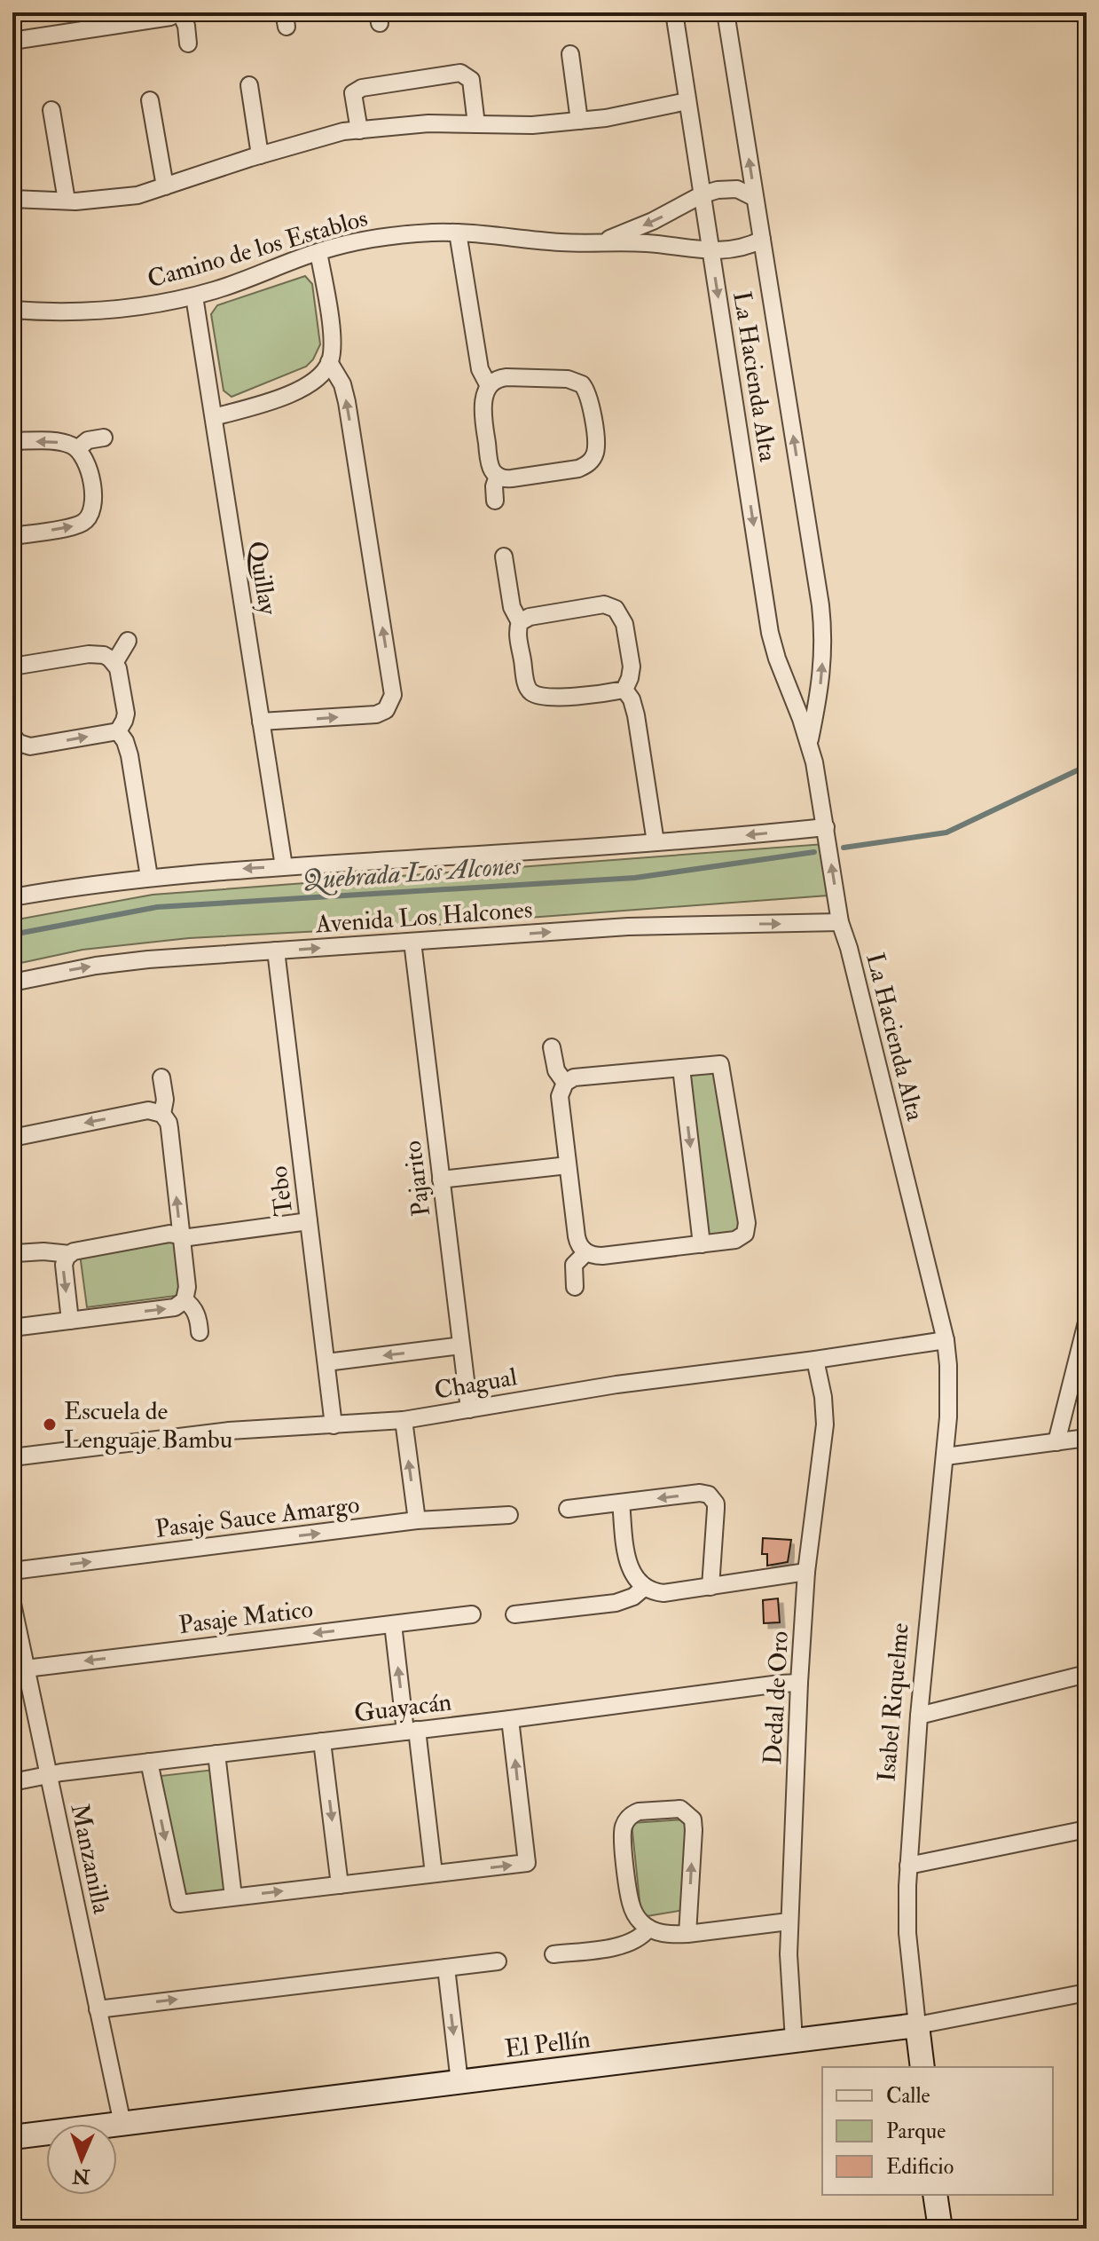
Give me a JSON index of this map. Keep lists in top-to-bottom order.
{
  "streets": {
    "street": [
      "Camino de los Establos",
      "La Hacienda Alta",
      "Quillay",
      "Avenida Los Halcones",
      "Pajarito",
      "Tebo",
      "Chagual",
      "Pasaje Sauce Amargo",
      "Pasaje Matico",
      "Dedal de Oro",
      "Isabel Riquelme",
      "Guayacán",
      "Manzanilla",
      "El Pellín"
    ]
  },
  "crossings": [
    ["Camino de los Establos", "La Hacienda Alta"],
    ["Camino de los Establos", "Quillay"],
    ["La Hacienda Alta", "Avenida Los Halcones"],
    ["La Hacienda Alta", "Chagual"],
    ["La Hacienda Alta", "Isabel Riquelme"],
    ["Avenida Los Halcones", "Pajarito"],
    ["Avenida Los Halcones", "Tebo"],
    ["Pajarito", "Chagual"],
    ["Tebo", "Chagual"],
    ["Chagual", "Dedal de Oro"],
    ["Chagual", "Isabel Riquelme"],
    ["Pasaje Matico", "Manzanilla"],
    ["Dedal de Oro", "Guayacán"],
    ["Dedal de Oro", "El Pellín"],
    ["Isabel Riquelme", "El Pellín"],
    ["Guayacán", "Manzanilla"],
    ["Manzanilla", "El Pellín"]
  ],
  "one_way": ["Pasaje Sauce Amargo", "Pasaje Matico"],
  "water": ["Quebrada Los Alcones"],
  "places": ["Escuela de Lenguaje Bambu"],
  "legend": ["Calle", "Parque", "Edificio"],
  "north": "bottom"
}
